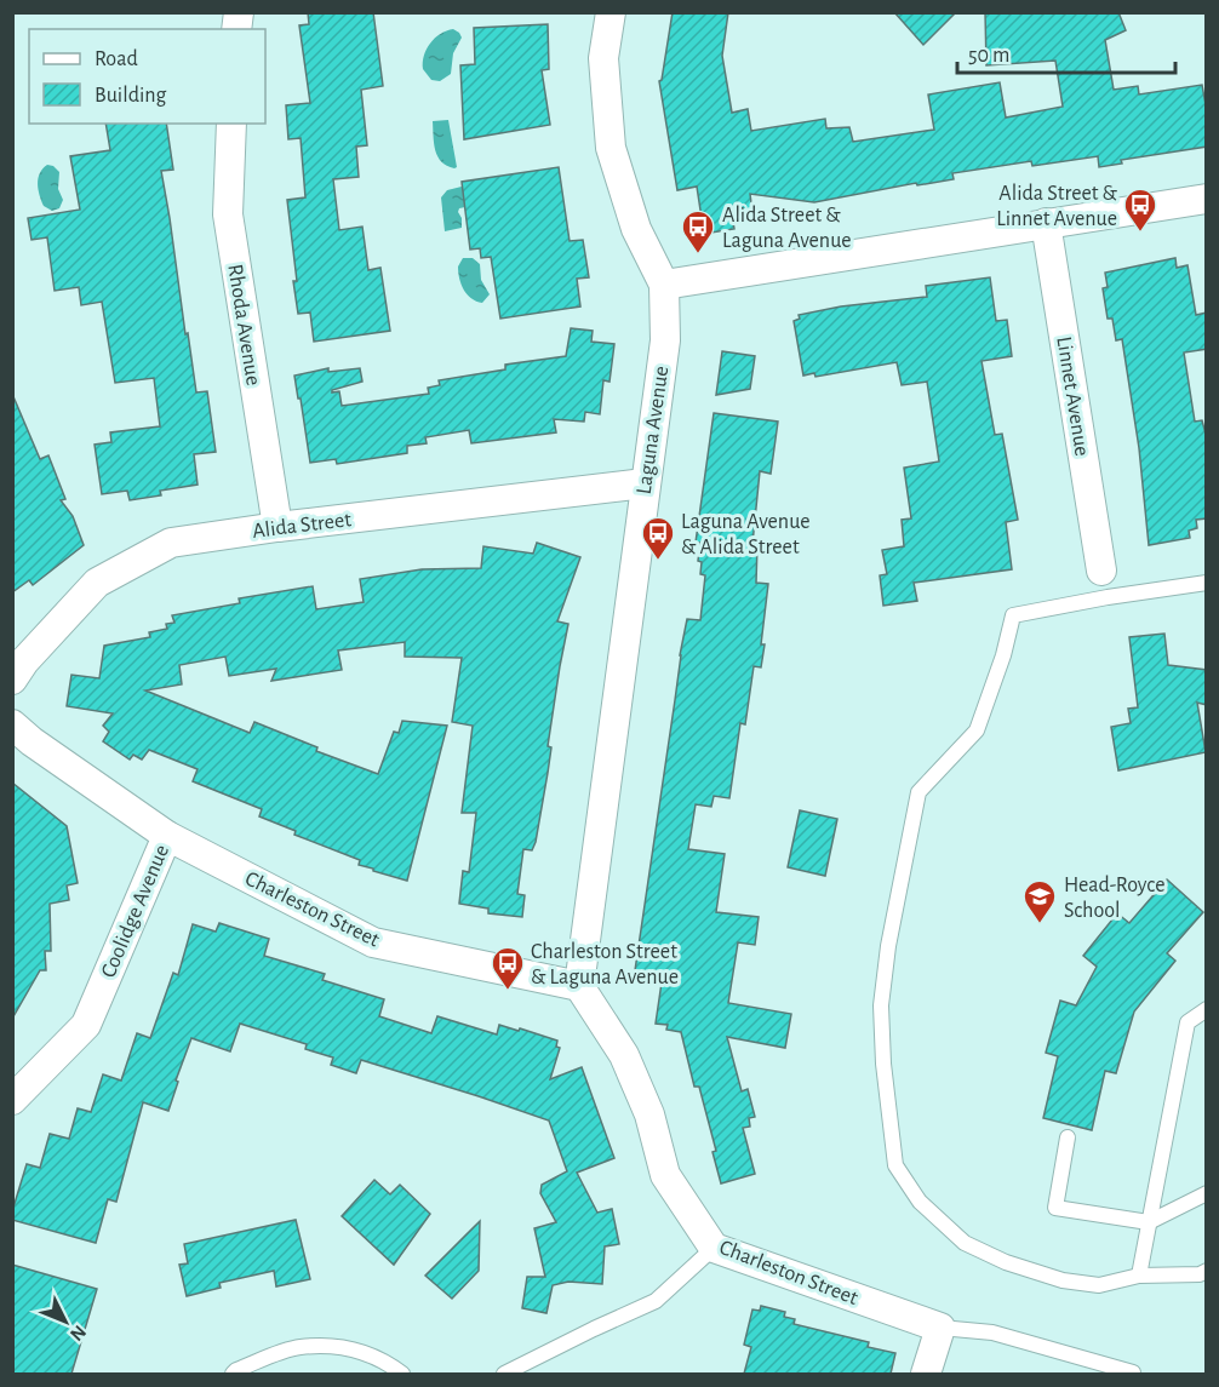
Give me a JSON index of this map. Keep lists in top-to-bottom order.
{
  "streets": {
    "street": [
      "Rhoda Avenue",
      "Linnet Avenue",
      "Laguna Avenue",
      "Alida Street",
      "Charleston Street",
      "Coolidge Avenue"
    ]
  },
  "crossings": [
    ["Rhoda Avenue", "Alida Street"],
    ["Laguna Avenue", "Alida Street"],
    ["Laguna Avenue", "Charleston Street"],
    ["Charleston Street", "Coolidge Avenue"]
  ],
  "places": {
    "bus stop": [
      "Alida Street & Linnet Avenue",
      "Alida Street & Laguna Avenue",
      "Laguna Avenue & Alida Street",
      "Charleston Street & Laguna Avenue"
    ],
    "school or university": ["Head-Royce School"]
  },
  "legend": ["Road", "Building"],
  "scale_bar": "50 m",
  "north": "bottom right"
}
